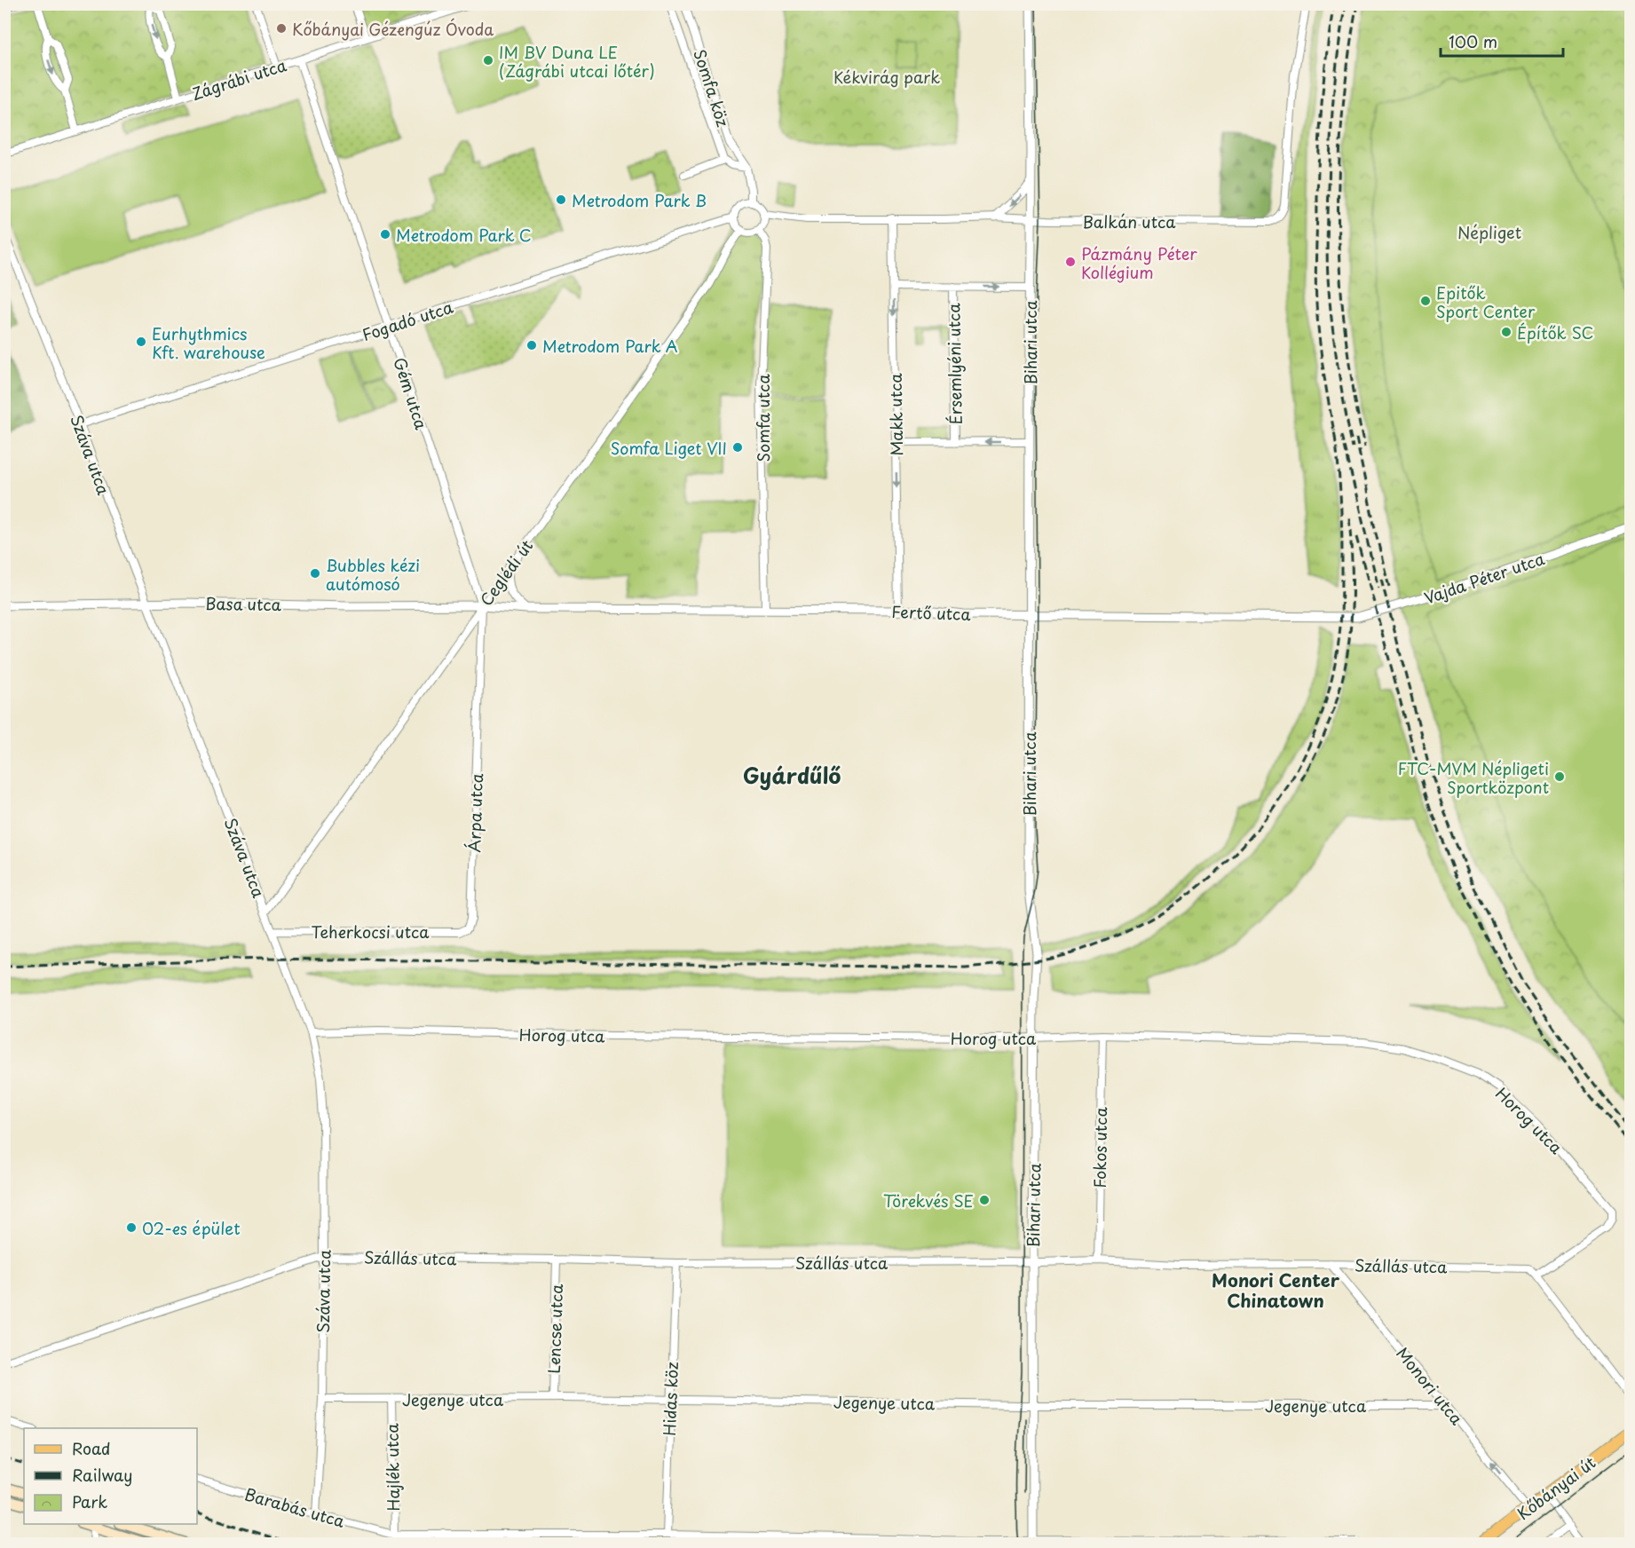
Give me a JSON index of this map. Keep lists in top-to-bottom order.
{
  "streets": {
    "main road": ["Kőbányai út"],
    "street": [
      "Zágrábi utca",
      "Somfa köz",
      "Balkán utca",
      "Fogadó utca",
      "Bihari utca",
      "Érsemlyéni utca",
      "Gém utca",
      "Makk utca",
      "Somfa utca",
      "Száva utca",
      "Ceglédi út",
      "Vajda Péter utca",
      "Basa utca",
      "Fertő utca",
      "Árpa utca",
      "Teherkocsi utca",
      "Horog utca",
      "Fokos utca",
      "Szállás utca",
      "Lencse utca",
      "Monori utca",
      "Jegenye utca",
      "Hidas köz",
      "Hajlék utca",
      "Barabás utca"
    ]
  },
  "crossings": [
    ["Zágrábi utca", "Gém utca"],
    ["Somfa köz", "Balkán utca"],
    ["Somfa köz", "Fogadó utca"],
    ["Somfa köz", "Somfa utca"],
    ["Somfa köz", "Ceglédi út"],
    ["Balkán utca", "Fogadó utca"],
    ["Balkán utca", "Bihari utca"],
    ["Balkán utca", "Makk utca"],
    ["Balkán utca", "Somfa utca"],
    ["Balkán utca", "Ceglédi út"],
    ["Fogadó utca", "Gém utca"],
    ["Fogadó utca", "Somfa utca"],
    ["Fogadó utca", "Száva utca"],
    ["Fogadó utca", "Ceglédi út"],
    ["Bihari utca", "Fertő utca"],
    ["Bihari utca", "Horog utca"],
    ["Bihari utca", "Szállás utca"],
    ["Bihari utca", "Jegenye utca"],
    ["Gém utca", "Ceglédi út"],
    ["Gém utca", "Basa utca"],
    ["Gém utca", "Árpa utca"],
    ["Makk utca", "Fertő utca"],
    ["Somfa utca", "Ceglédi út"],
    ["Somfa utca", "Fertő utca"],
    ["Száva utca", "Ceglédi út"],
    ["Száva utca", "Basa utca"],
    ["Száva utca", "Teherkocsi utca"],
    ["Száva utca", "Horog utca"],
    ["Száva utca", "Szállás utca"],
    ["Száva utca", "Jegenye utca"],
    ["Száva utca", "Barabás utca"],
    ["Ceglédi út", "Basa utca"],
    ["Ceglédi út", "Árpa utca"],
    ["Vajda Péter utca", "Fertő utca"],
    ["Basa utca", "Fertő utca"],
    ["Basa utca", "Árpa utca"],
    ["Árpa utca", "Teherkocsi utca"],
    ["Horog utca", "Fokos utca"],
    ["Horog utca", "Szállás utca"],
    ["Fokos utca", "Szállás utca"],
    ["Szállás utca", "Lencse utca"],
    ["Szállás utca", "Monori utca"],
    ["Szállás utca", "Hidas köz"],
    ["Lencse utca", "Jegenye utca"],
    ["Monori utca", "Jegenye utca"],
    ["Monori utca", "Kőbányai út"],
    ["Jegenye utca", "Hidas köz"],
    ["Jegenye utca", "Hajlék utca"],
    ["Hajlék utca", "Barabás utca"]
  ],
  "one_way": ["Makk utca", "Monori utca"],
  "districts": ["Gyárdűlő", "Monori Center Chinatown"],
  "parks": ["Kékvirág park", "Népliget"],
  "places": [
    "Kőbányai Gézengúz Óvoda",
    "IM BV Duna LE (Zágrábi utcai lőtér)",
    "Metrodom Park B",
    "Metrodom Park C",
    "Pázmány Péter Kollégium",
    "Epitők Sport Center",
    "Építők SC",
    "Eurhythmics Kft. warehouse",
    "Metrodom Park A",
    "Somfa Liget VII",
    "Bubbles kézi autómosó",
    "FTC-MVM Népligeti Sportközpont",
    "Törekvés SE",
    "02-es épület"
  ],
  "legend": ["Road", "Railway", "Park"],
  "scale_bar": "100 m"
}
